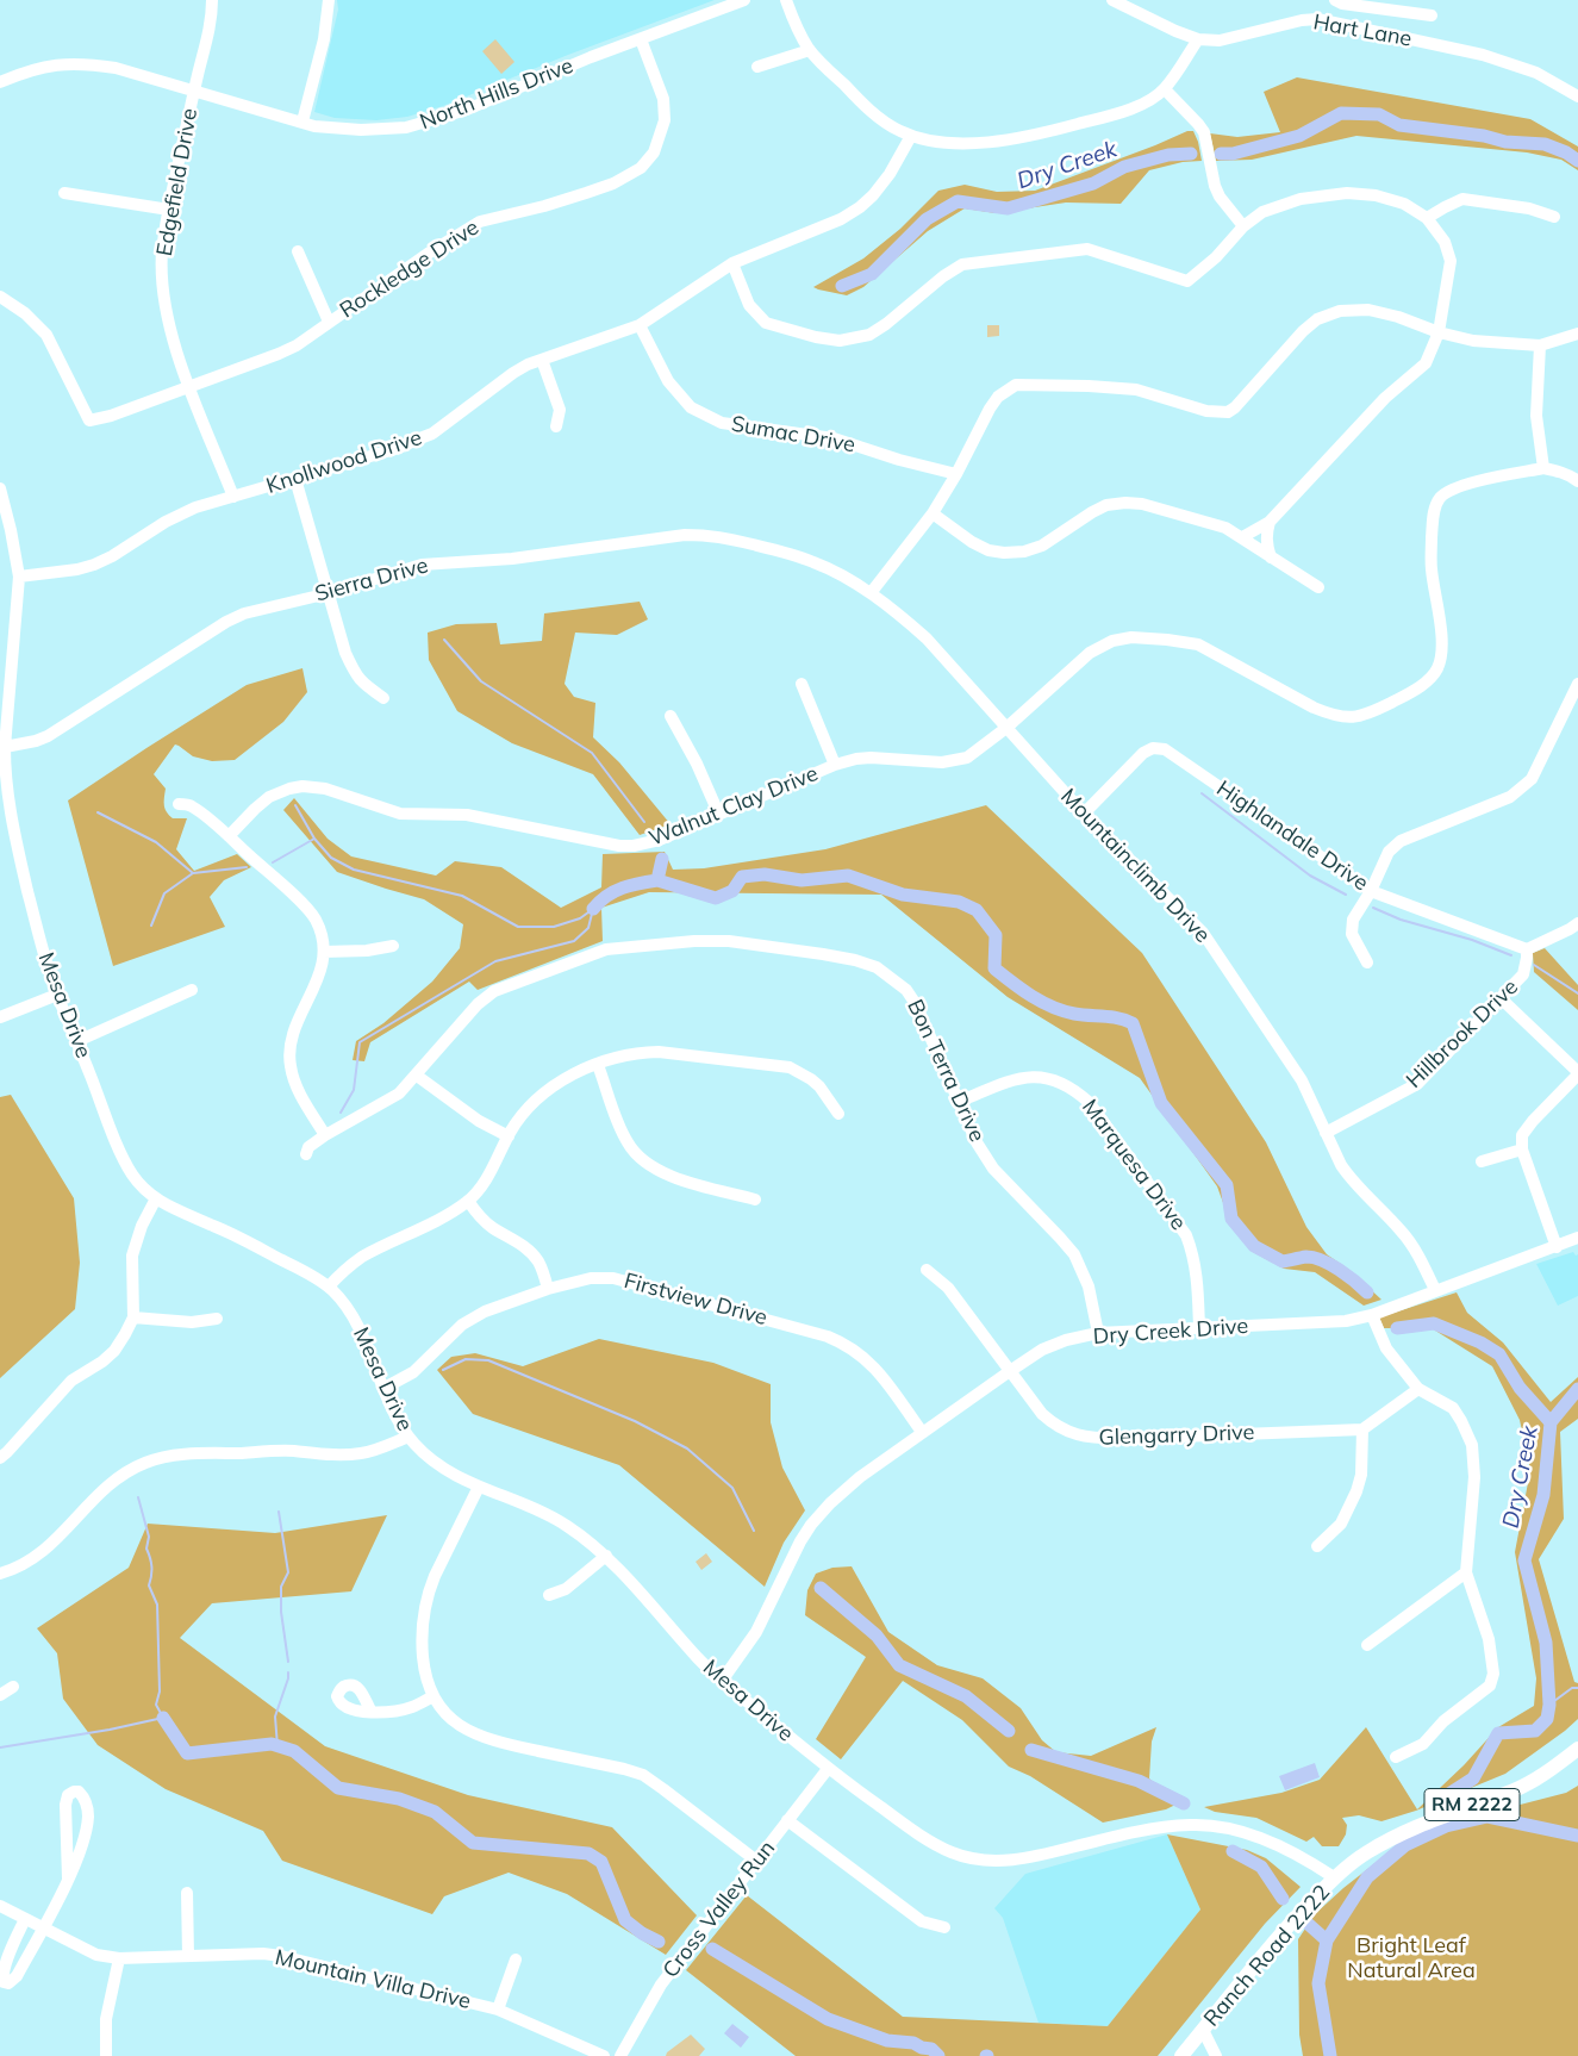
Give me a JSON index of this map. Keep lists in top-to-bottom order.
{
  "streets": {
    "main road": ["RM 2222", "Ranch Road 2222"],
    "street": [
      "Hart Lane",
      "North Hills Drive",
      "Edgefield Drive",
      "Rockledge Drive",
      "Sumac Drive",
      "Knollwood Drive",
      "Sierra Drive",
      "Walnut Clay Drive",
      "Highlandale Drive",
      "Mountainclimb Drive",
      "Mesa Drive",
      "Hillbrook Drive",
      "Bon Terra Drive",
      "Marquesa Drive",
      "Firstview Drive",
      "Dry Creek Drive",
      "Glengarry Drive",
      "Cross Valley Run",
      "Mountain Villa Drive"
    ]
  },
  "crossings": [
    ["North Hills Drive", "Edgefield Drive"],
    ["North Hills Drive", "Rockledge Drive"],
    ["Edgefield Drive", "Rockledge Drive"],
    ["Edgefield Drive", "Knollwood Drive"],
    ["Sumac Drive", "Knollwood Drive"],
    ["Knollwood Drive", "Mesa Drive"],
    ["Sierra Drive", "Mountainclimb Drive"],
    ["Sierra Drive", "Mesa Drive"],
    ["Walnut Clay Drive", "Mountainclimb Drive"],
    ["Highlandale Drive", "Mountainclimb Drive"],
    ["Highlandale Drive", "Hillbrook Drive"],
    ["Mountainclimb Drive", "Hillbrook Drive"],
    ["Mountainclimb Drive", "Dry Creek Drive"],
    ["Mesa Drive", "Firstview Drive"],
    ["Mesa Drive", "Dry Creek Drive"],
    ["Mesa Drive", "Cross Valley Run"],
    ["Mesa Drive", "Ranch Road 2222"],
    ["Bon Terra Drive", "Marquesa Drive"],
    ["Bon Terra Drive", "Dry Creek Drive"],
    ["Marquesa Drive", "Dry Creek Drive"],
    ["Firstview Drive", "Dry Creek Drive"],
    ["Dry Creek Drive", "Glengarry Drive"]
  ],
  "water": ["Dry Creek"],
  "parks": ["Bright Leaf Natural Area"]
}
